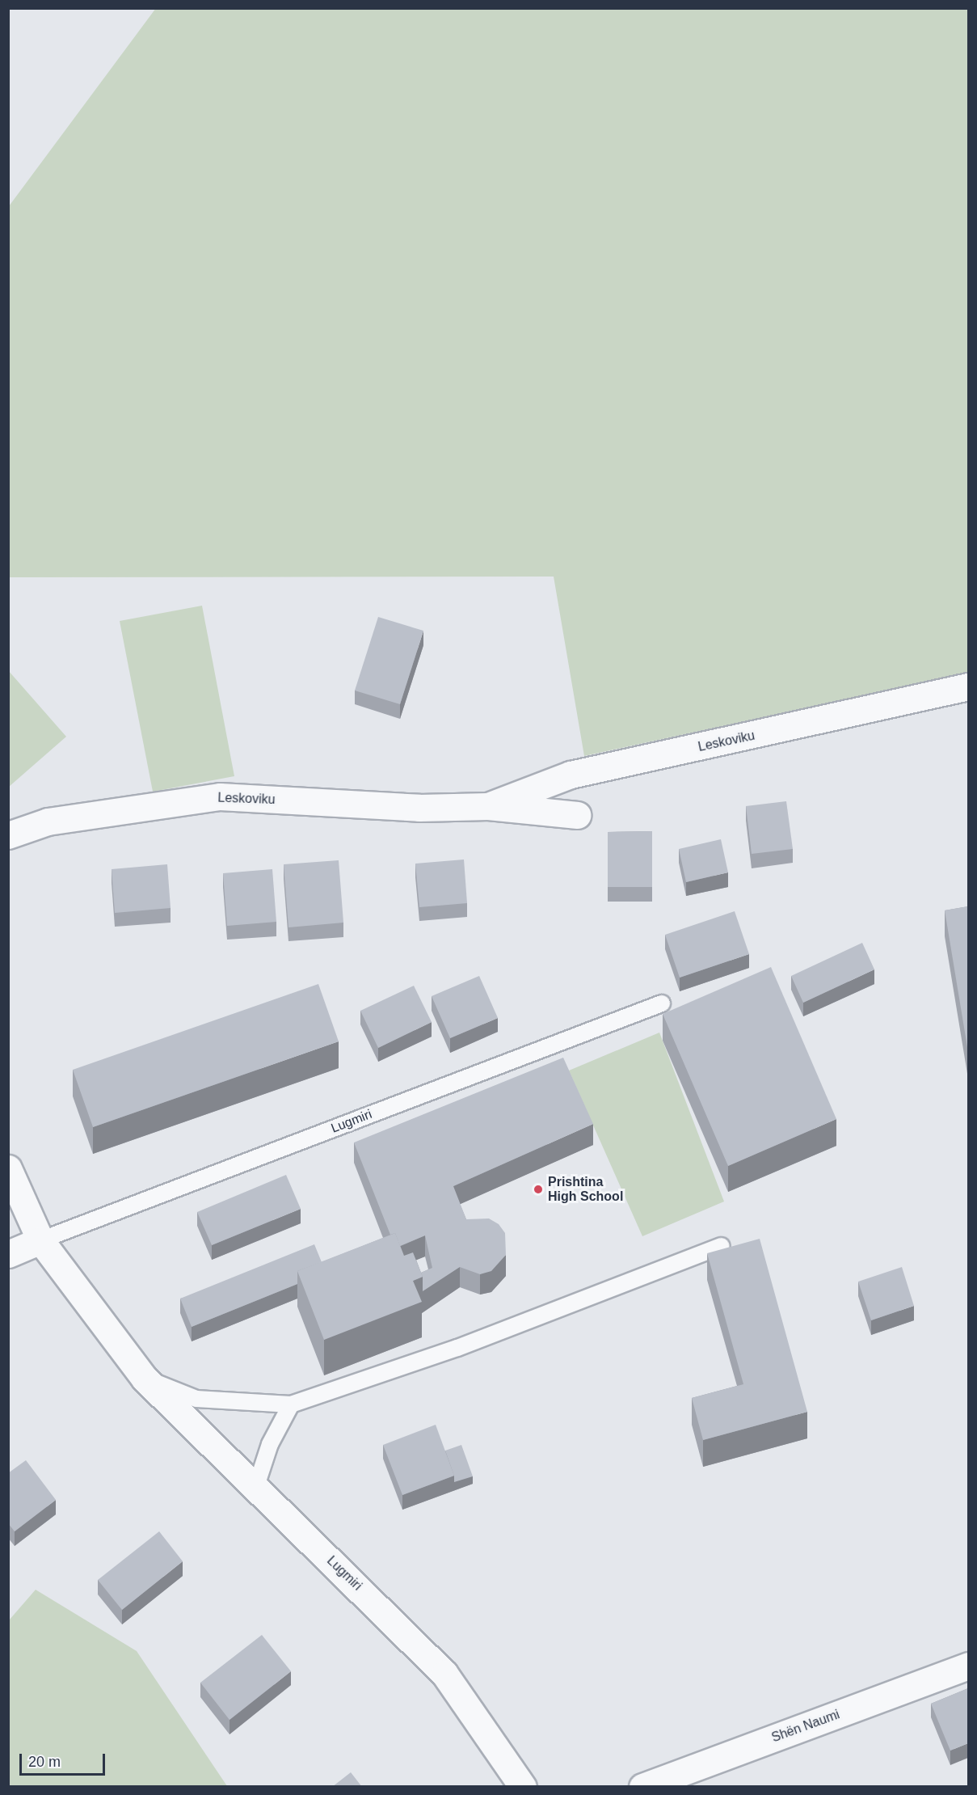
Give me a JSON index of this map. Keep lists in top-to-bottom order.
{
  "streets": {
    "street": ["Leskoviku", "Lugmiri", "Shën Naumi"]
  },
  "places": ["Prishtina High School"],
  "scale_bar": "20 m"
}
